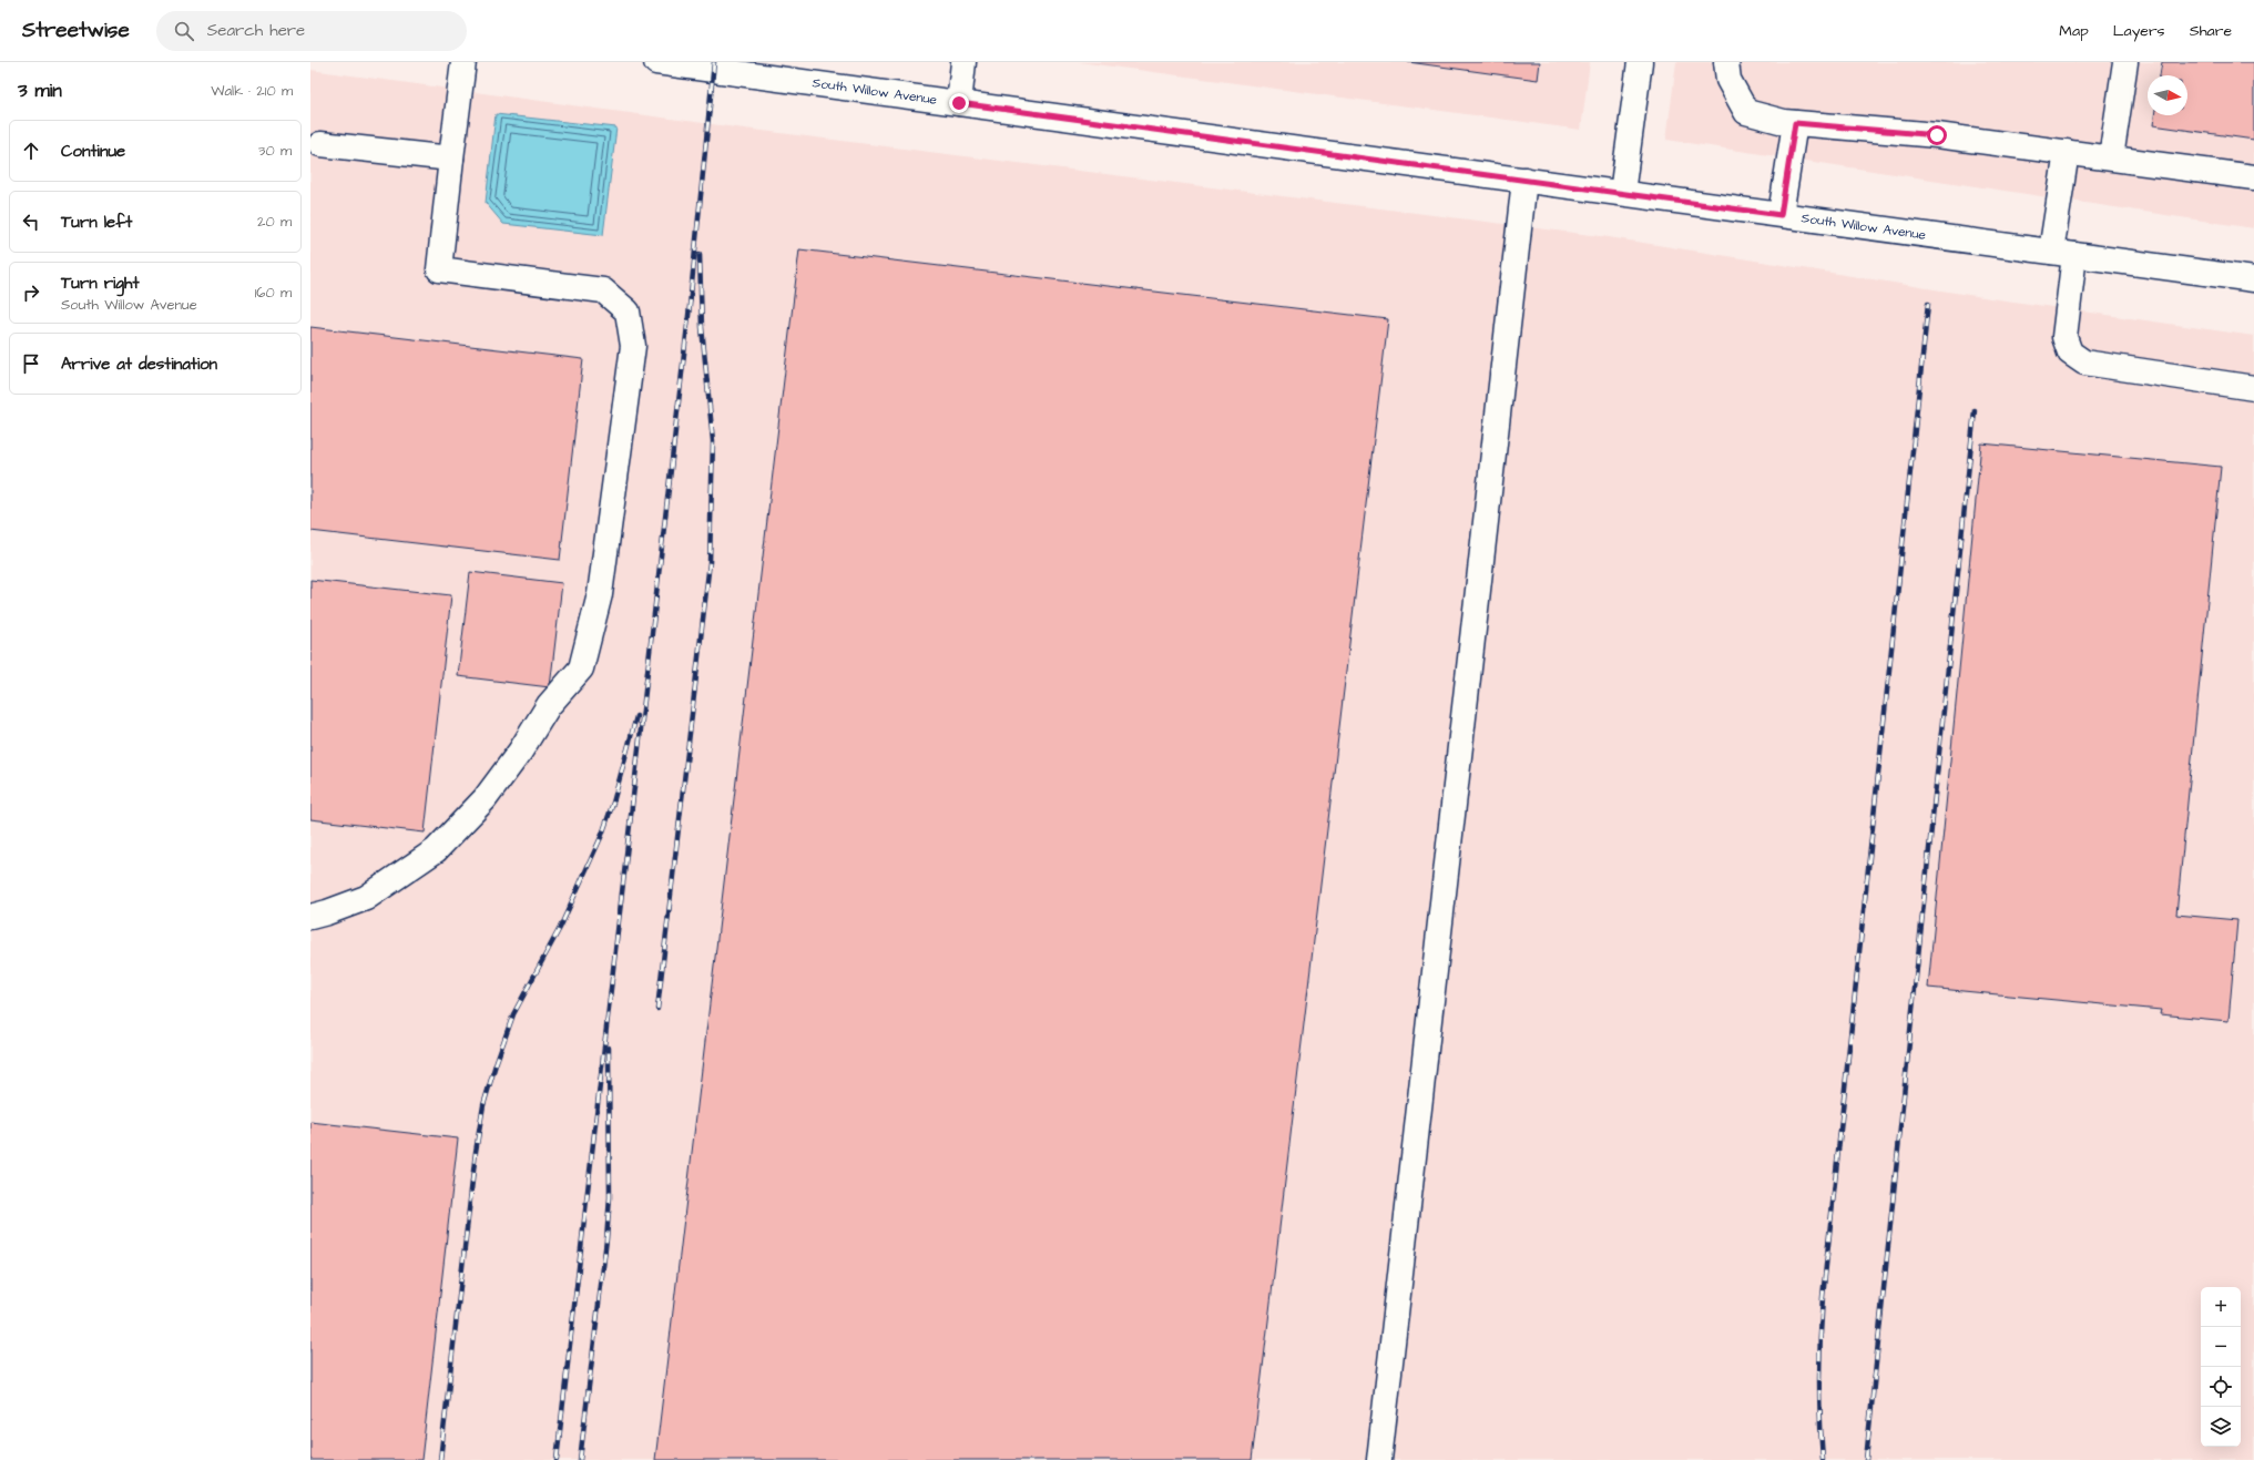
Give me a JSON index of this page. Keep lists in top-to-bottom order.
{
  "streets": {
    "street": ["South Willow Avenue"]
  },
  "north": "right",
  "page": {
    "header": "Streetwise",
    "search": "Search here",
    "nav": ["Map", "Layers", "Share"],
    "heading": ["3 min", "Walk · 210 m"],
    "list": [
      ["Continue", "30 m"],
      ["Turn left", "20 m"],
      ["Turn right", "South Willow Avenue", "160 m"],
      "Arrive at destination"
    ],
    "map_buttons": ["+", "−"]
  }
}
